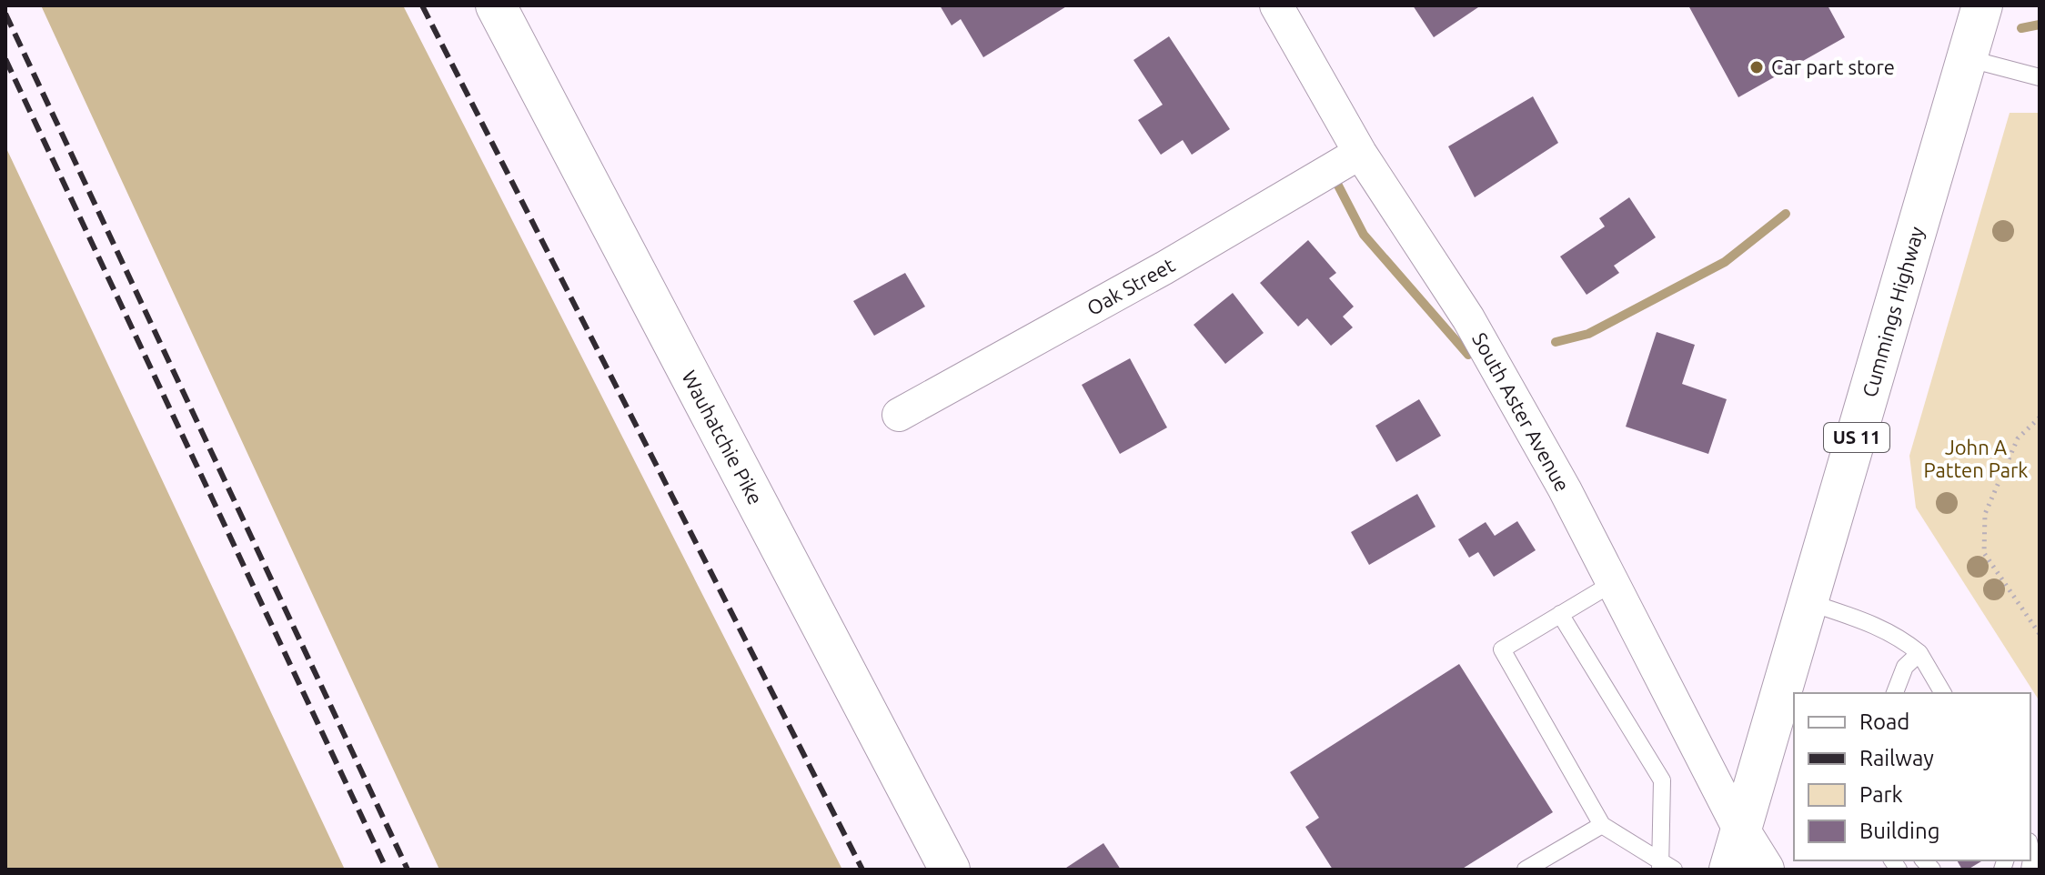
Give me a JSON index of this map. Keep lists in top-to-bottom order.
{
  "streets": {
    "street": [
      "Oak Street",
      "Cummings Highway",
      "South Aster Avenue",
      "Wauhatchie Pike",
      "US 11"
    ]
  },
  "crossings": [
    ["Oak Street", "South Aster Avenue"],
    ["Cummings Highway", "South Aster Avenue"]
  ],
  "parks": ["John A Patten Park"],
  "places": ["Car part store"],
  "legend": [
    "Road",
    "Railway",
    "Park",
    "Building"
  ]
}
